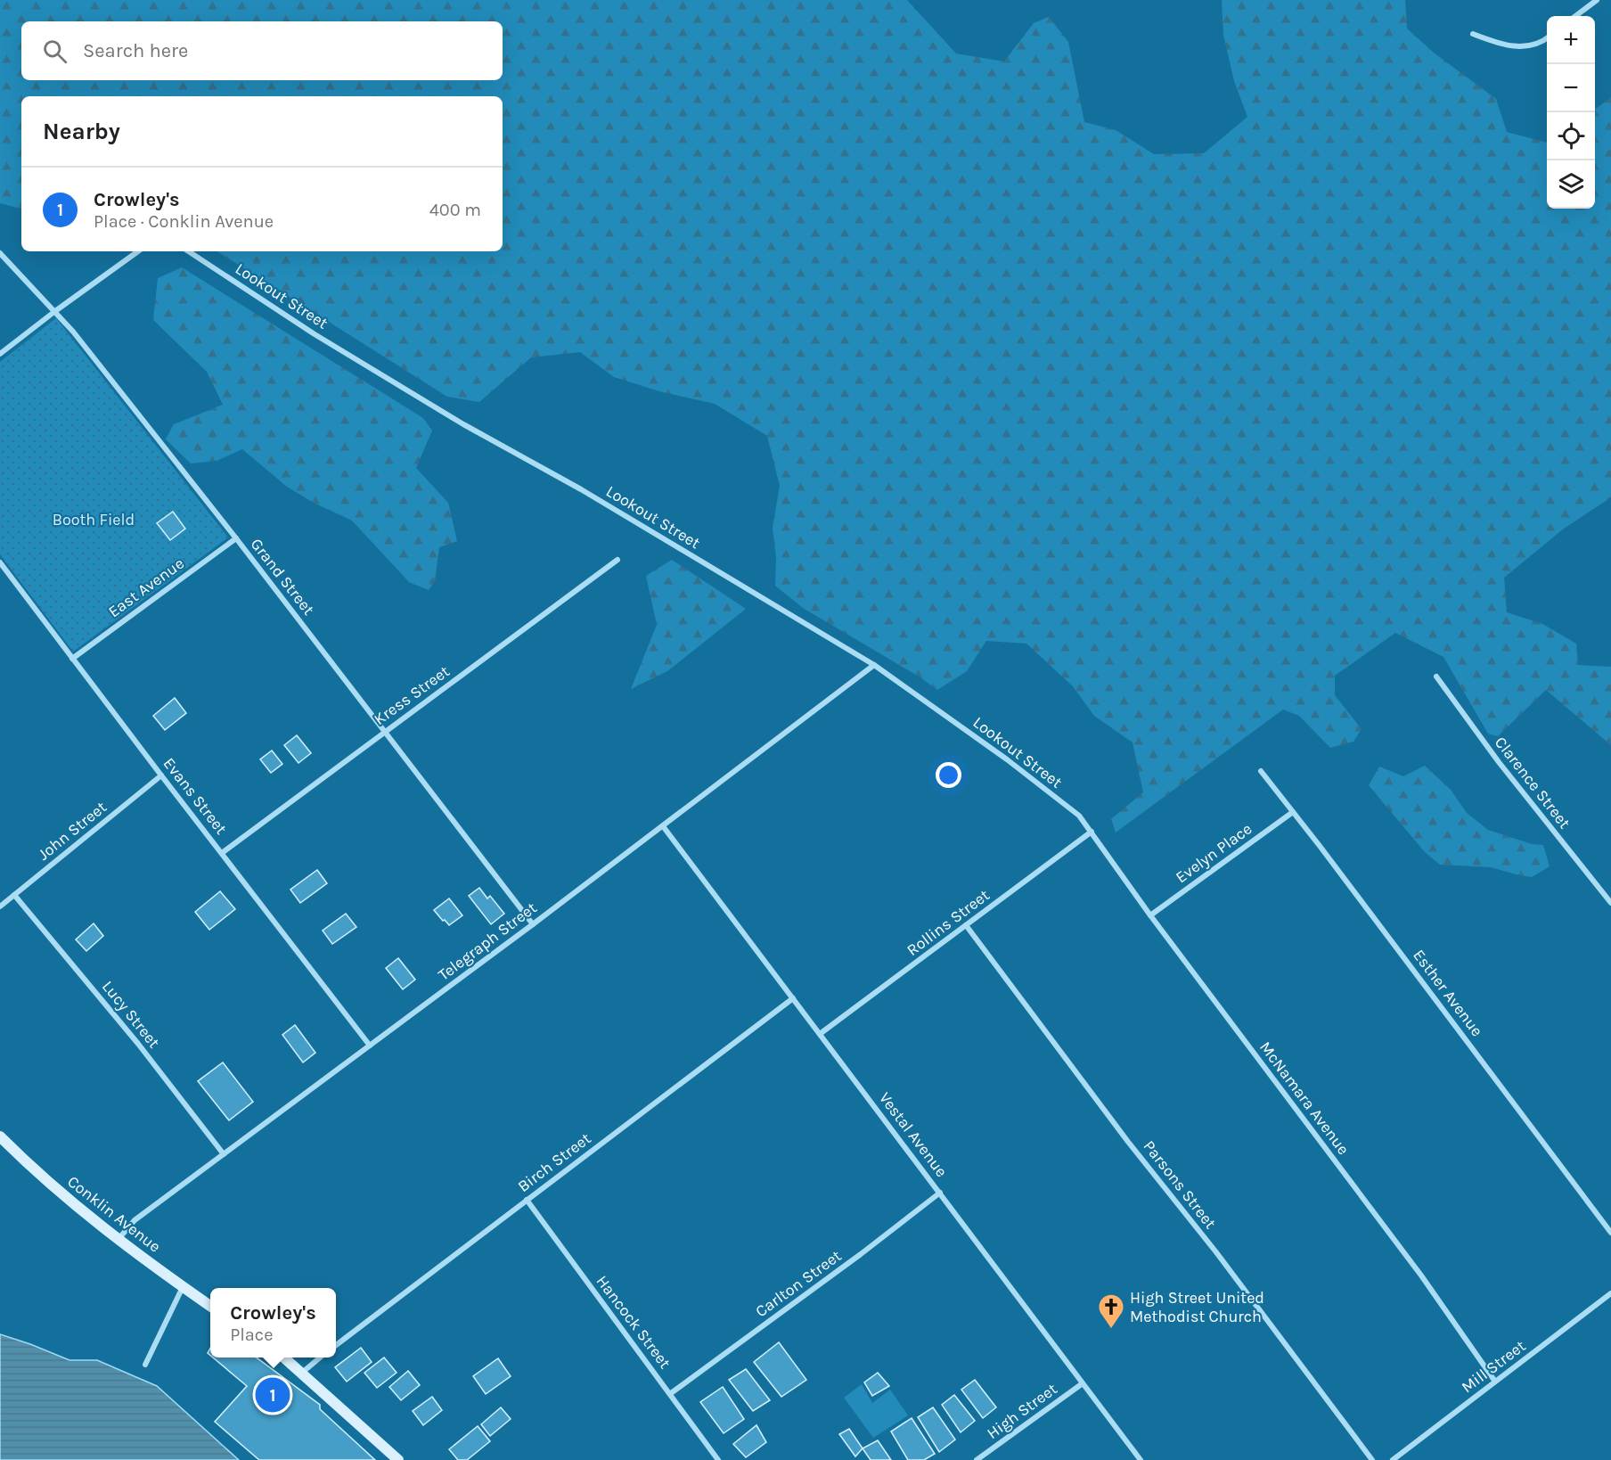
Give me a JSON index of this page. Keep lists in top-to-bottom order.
{
  "streets": {
    "main road": ["Conklin Avenue"],
    "street": [
      "Lookout Street",
      "Grand Street",
      "East Avenue",
      "Kress Street",
      "Clarence Street",
      "Evans Street",
      "John Street",
      "Evelyn Place",
      "Rollins Street",
      "Telegraph Street",
      "Esther Avenue",
      "Lucy Street",
      "McNamara Avenue",
      "Vestal Avenue",
      "Birch Street",
      "Parsons Street",
      "Carlton Street",
      "Hancock Street",
      "Mill Street",
      "High Street"
    ]
  },
  "crossings": [
    ["Lookout Street", "Rollins Street"],
    ["Lookout Street", "Telegraph Street"],
    ["Lookout Street", "McNamara Avenue"],
    ["Grand Street", "East Avenue"],
    ["Grand Street", "Kress Street"],
    ["Grand Street", "Telegraph Street"],
    ["East Avenue", "Evans Street"],
    ["Kress Street", "Evans Street"],
    ["Evans Street", "John Street"],
    ["Evans Street", "Telegraph Street"],
    ["John Street", "Lucy Street"],
    ["Evelyn Place", "Esther Avenue"],
    ["Evelyn Place", "McNamara Avenue"],
    ["Rollins Street", "McNamara Avenue"],
    ["Rollins Street", "Vestal Avenue"],
    ["Rollins Street", "Parsons Street"],
    ["Telegraph Street", "Lucy Street"],
    ["Telegraph Street", "Vestal Avenue"],
    ["Telegraph Street", "Conklin Avenue"],
    ["McNamara Avenue", "Mill Street"],
    ["Vestal Avenue", "Birch Street"],
    ["Vestal Avenue", "Carlton Street"],
    ["Vestal Avenue", "High Street"],
    ["Birch Street", "Hancock Street"],
    ["Carlton Street", "Hancock Street"]
  ],
  "parks": ["Booth Field"],
  "places": {
    "church": ["High Street United Methodist Church"]
  },
  "page": {
    "map_buttons": ["+", "−"],
    "search": "Search here",
    "heading": "Nearby",
    "list": [
      {
        "mark": "1",
        "name": "Crowley's",
        "note": "Place · Conklin Avenue",
        "value": "400 m"
      }
    ],
    "popup": ["Crowley's", "Place"],
    "pins": "1"
  }
}
